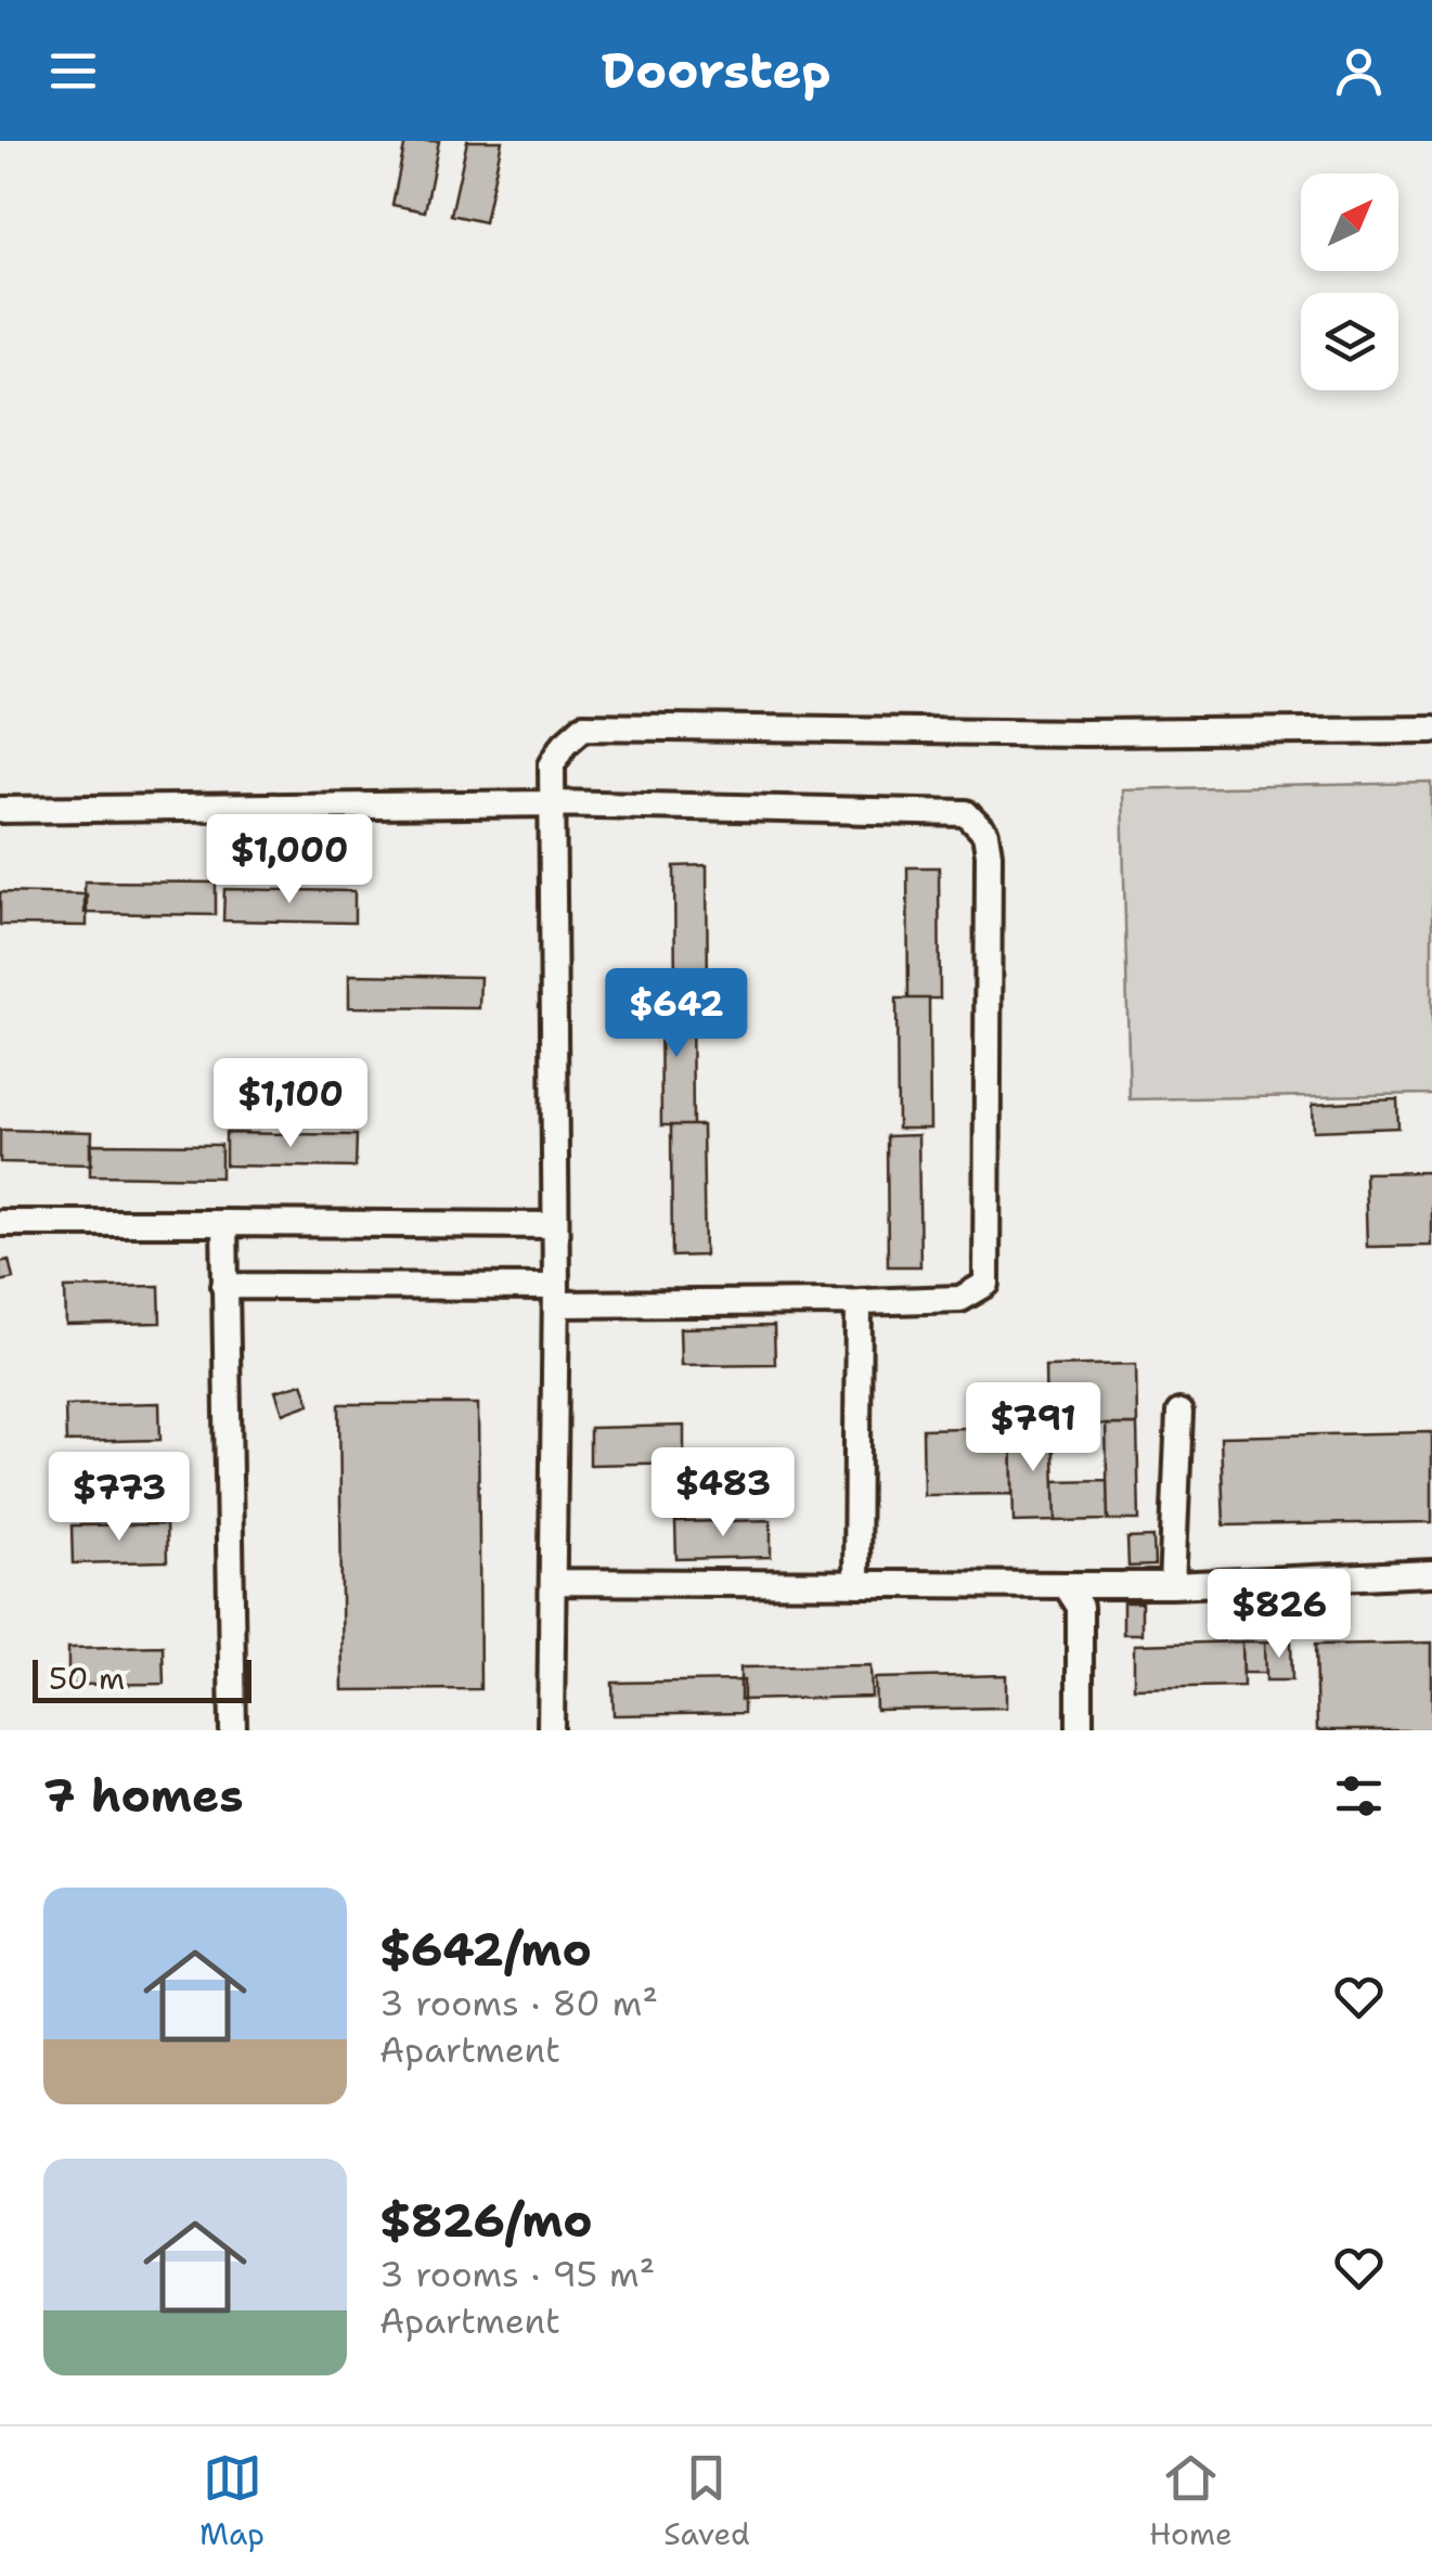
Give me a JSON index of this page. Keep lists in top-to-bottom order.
{
  "scale_bar": "50 m",
  "north": "top right",
  "page": {
    "header": "Doorstep",
    "price": [
      "$1,000",
      "$642",
      "$1,100",
      "$791",
      "$483",
      "$773",
      "$826"
    ],
    "scale": "50 m",
    "heading": "7 homes",
    "list": [
      {
        "name": "$642/mo",
        "note": "3 rooms · 80 m² · Apartment"
      },
      {
        "name": "$826/mo",
        "note": "3 rooms · 95 m² · Apartment"
      }
    ],
    "tabs": ["Map", "Saved", "Home"]
  }
}
